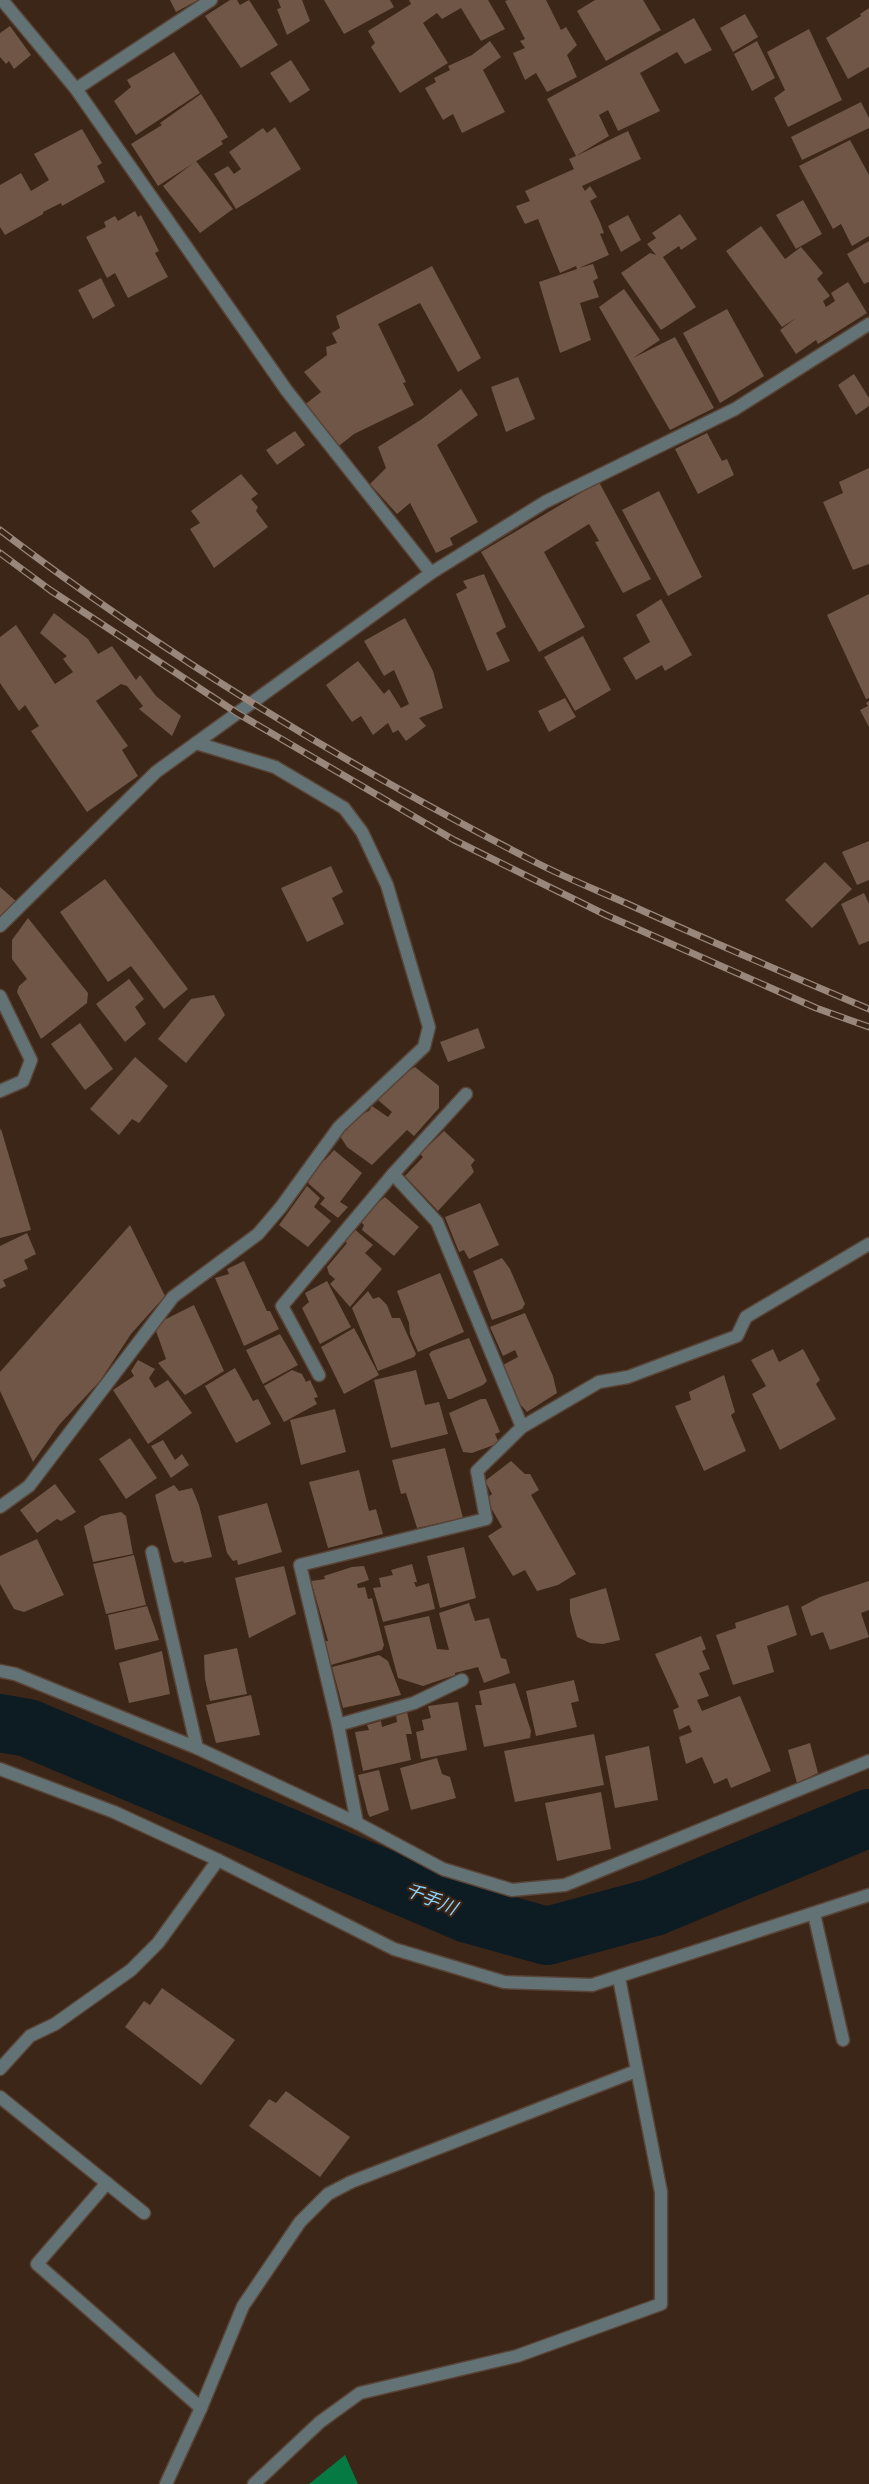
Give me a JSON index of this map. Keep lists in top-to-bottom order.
{
  "water": ["千手川"]
}
